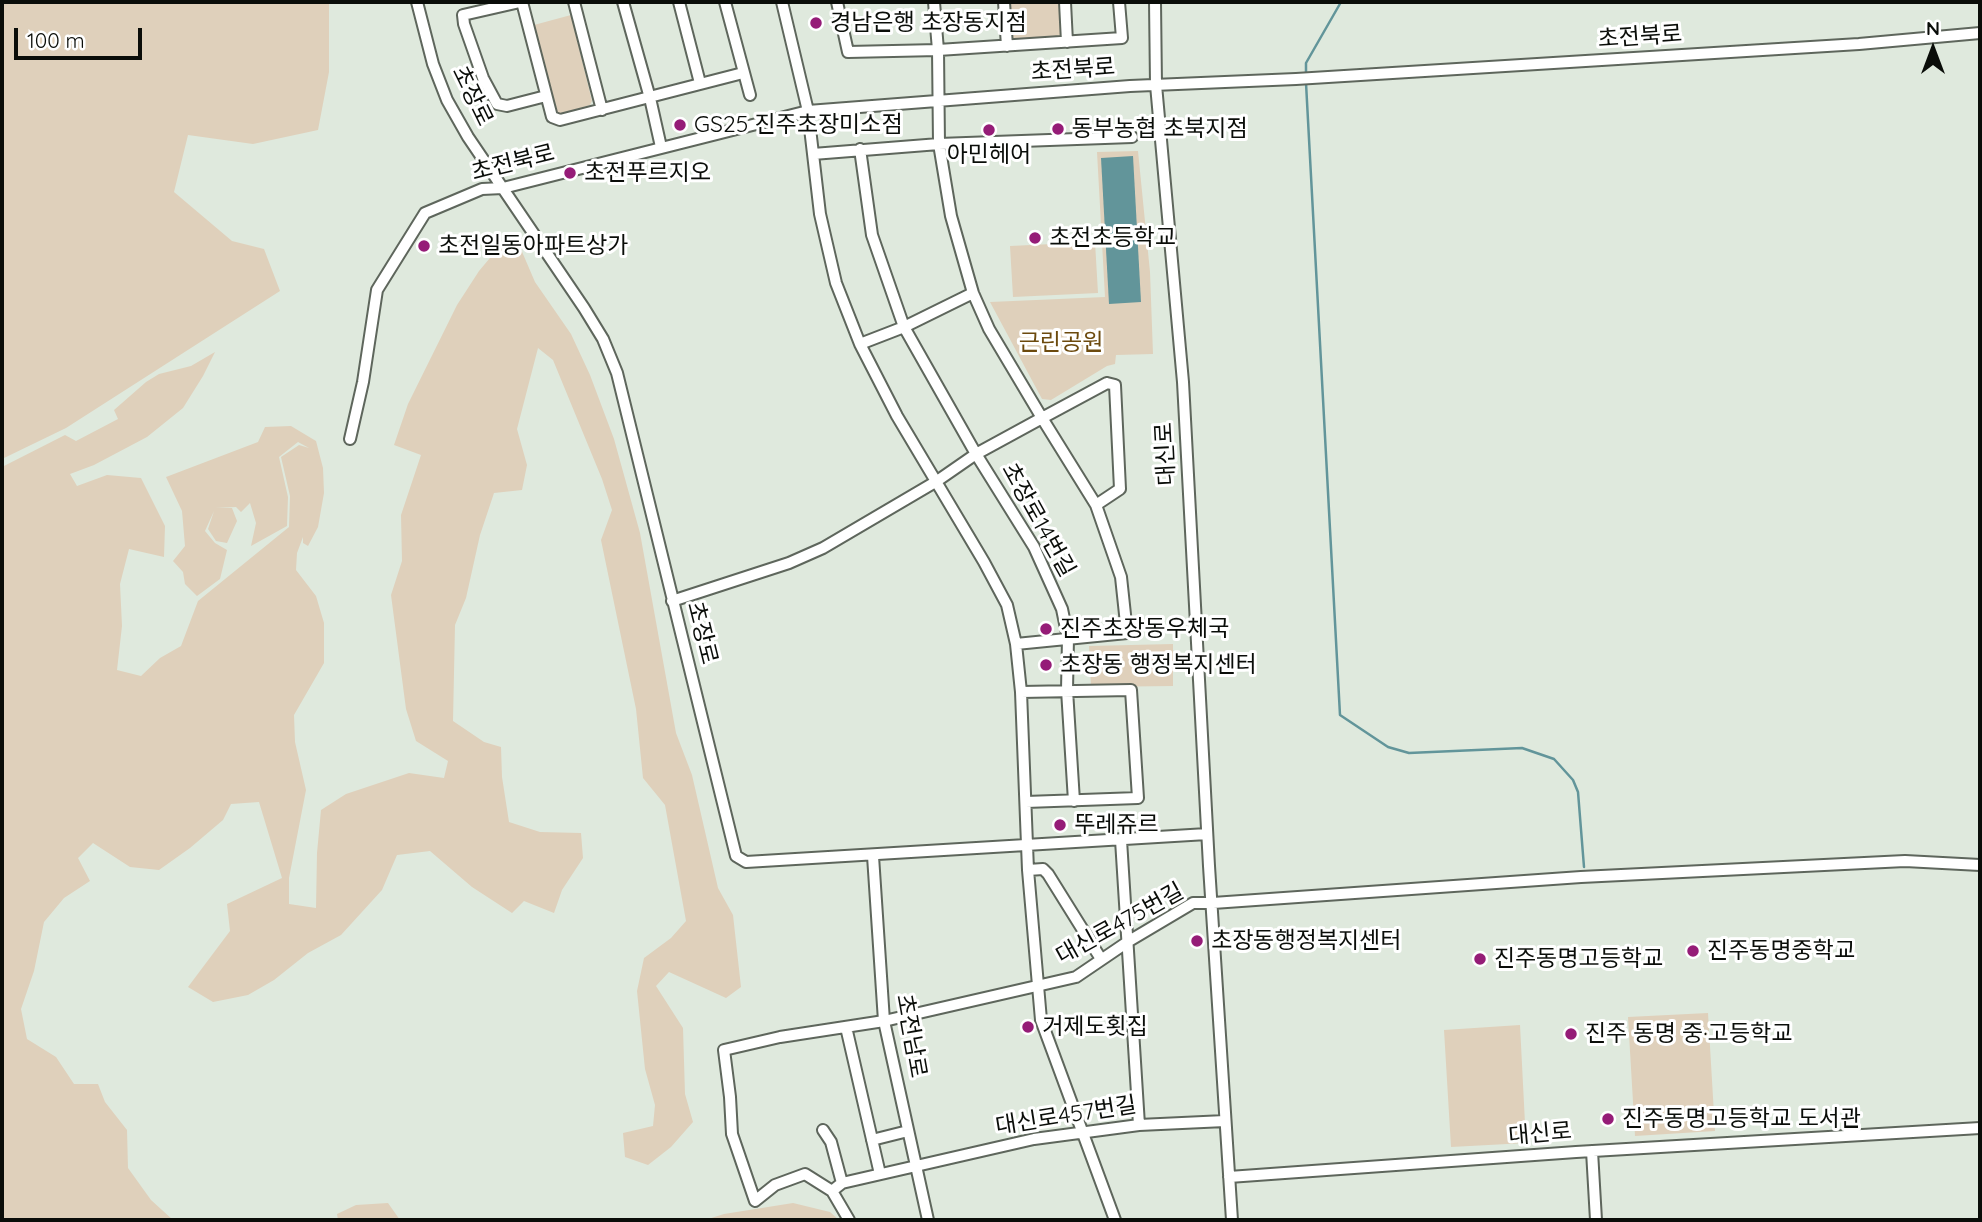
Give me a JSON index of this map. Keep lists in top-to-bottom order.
{
  "streets": {
    "street": [
      "초전북로",
      "초장로",
      "대신로",
      "초장로14번길",
      "대신로475번길",
      "초전남로",
      "대신로457번길"
    ]
  },
  "crossings": [
    ["초전북로", "초장로"],
    ["초전북로", "대신로"],
    ["초장로", "대신로"],
    ["초장로", "초전남로"],
    ["대신로", "대신로475번길"],
    ["대신로", "대신로457번길"],
    ["대신로475번길", "초전남로"],
    ["초전남로", "대신로457번길"]
  ],
  "parks": ["근린공원"],
  "places": [
    "경남은행 초장동지점",
    "GS25 진주초장미소점",
    "동부농협 초북지점",
    "아민헤어",
    "초전푸르지오",
    "초전초등학교",
    "초전일동아파트상가",
    "진주초장동우체국",
    "초장동 행정복지센터",
    "뚜레쥬르",
    "초장동행정복지센터",
    "진주동명중학교",
    "진주동명고등학교",
    "거제도횟집",
    "진주 동명 중·고등학교",
    "진주동명고등학교 도서관"
  ],
  "scale_bar": "100 m",
  "north": "top"
}
